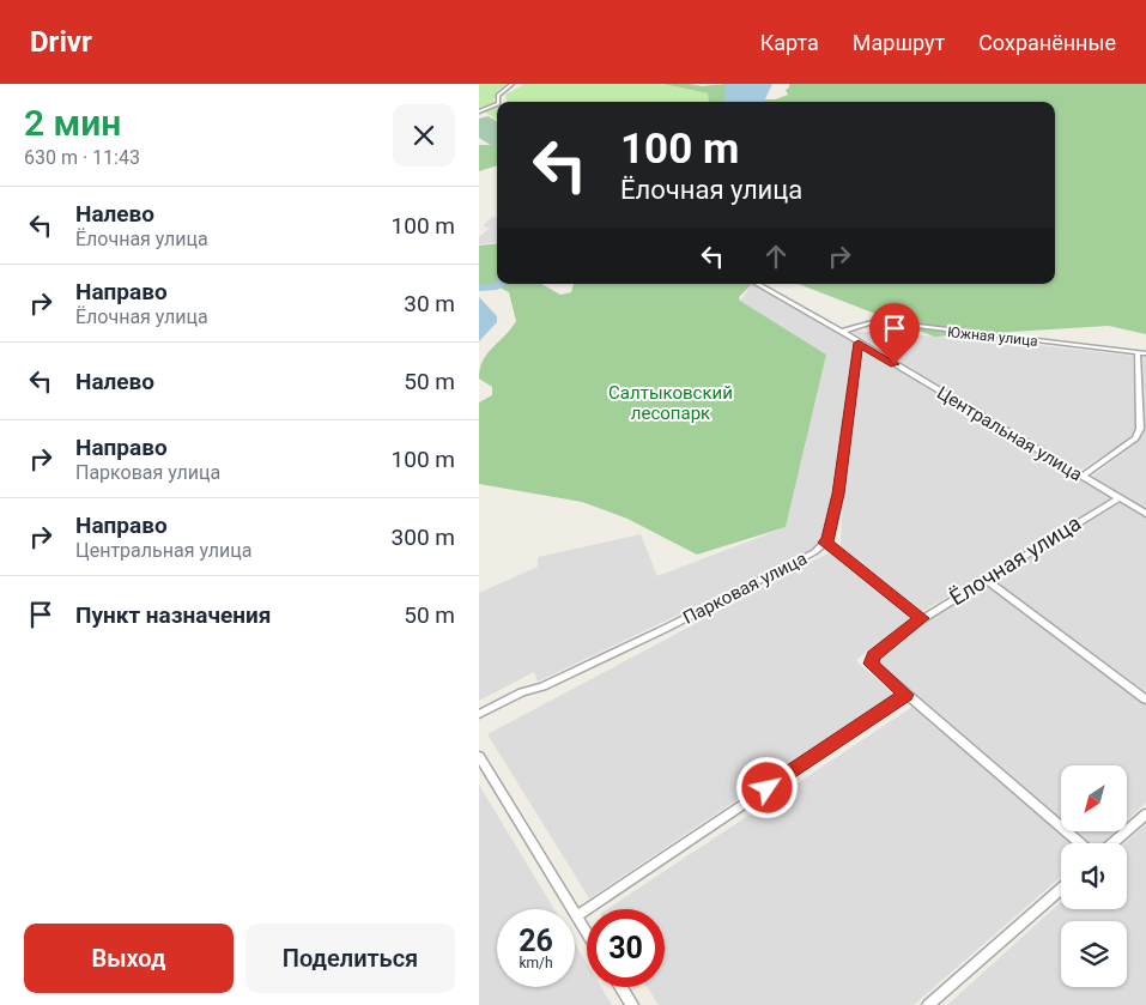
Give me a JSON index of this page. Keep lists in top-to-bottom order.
{
  "streets": {
    "street": [
      "Южная улица",
      "Центральная улица",
      "Ёлочная улица",
      "Парковая улица"
    ]
  },
  "crossings": [
    ["Южная улица", "Центральная улица"],
    ["Центральная улица", "Ёлочная улица"],
    ["Центральная улица", "Парковая улица"]
  ],
  "parks": ["Салтыковский лесопарк"],
  "north": "bottom left",
  "page": {
    "header": "Drivr",
    "nav": ["Карта", "Маршрут", "Сохранённые"],
    "heading": ["2 мин", "630 m · 11:43"],
    "turn": ["100 m", "Ёлочная улица"],
    "list": [
      {
        "name": "Налево",
        "note": "Ёлочная улица",
        "value": "100 m"
      },
      {
        "name": "Направо",
        "note": "Ёлочная улица",
        "value": "30 m"
      },
      {
        "name": "Налево",
        "value": "50 m"
      },
      {
        "name": "Направо",
        "note": "Парковая улица",
        "value": "100 m"
      },
      {
        "name": "Направо",
        "note": "Центральная улица",
        "value": "300 m"
      },
      {
        "name": "Пункт назначения",
        "value": "50 m"
      }
    ],
    "speed": "26 km/h",
    "limit": "30",
    "buttons": ["Выход", "Поделиться"]
  }
}
